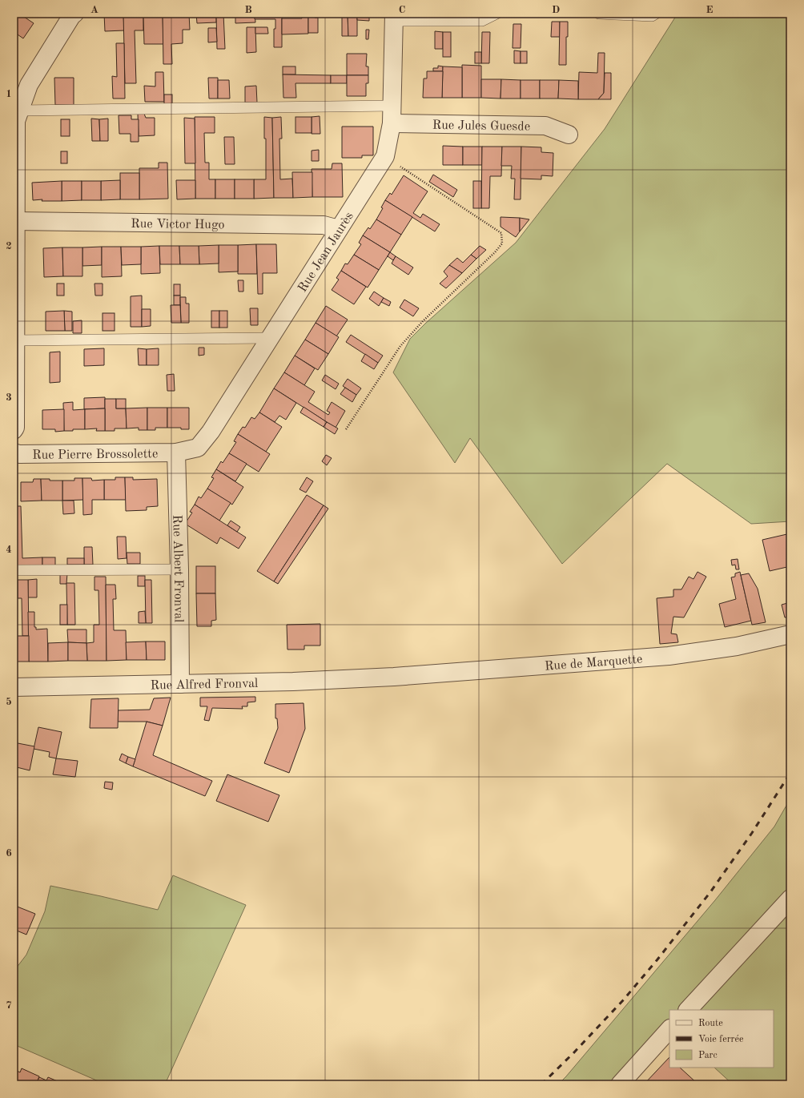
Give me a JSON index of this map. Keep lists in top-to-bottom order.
{
  "streets": {
    "street": [
      "Rue Jules Guesde",
      "Rue Victor Hugo",
      "Rue Jean Jaurès",
      "Rue Pierre Brossolette",
      "Rue Albert Fronval",
      "Rue de Marquette",
      "Rue Alfred Fronval"
    ]
  },
  "crossings": [
    ["Rue Jules Guesde", "Rue Jean Jaurès"],
    ["Rue Victor Hugo", "Rue Jean Jaurès"],
    ["Rue Jean Jaurès", "Rue Pierre Brossolette"],
    ["Rue Jean Jaurès", "Rue Albert Fronval"],
    ["Rue Pierre Brossolette", "Rue Albert Fronval"],
    ["Rue Albert Fronval", "Rue Alfred Fronval"],
    ["Rue de Marquette", "Rue Alfred Fronval"]
  ],
  "legend": ["Route", "Voie ferrée", "Parc"],
  "grid": {
    "columns": [
      "A",
      "B",
      "C",
      "D",
      "E"
    ],
    "rows": [
      "1",
      "2",
      "3",
      "4",
      "5",
      "6",
      "7"
    ]
  }
}
